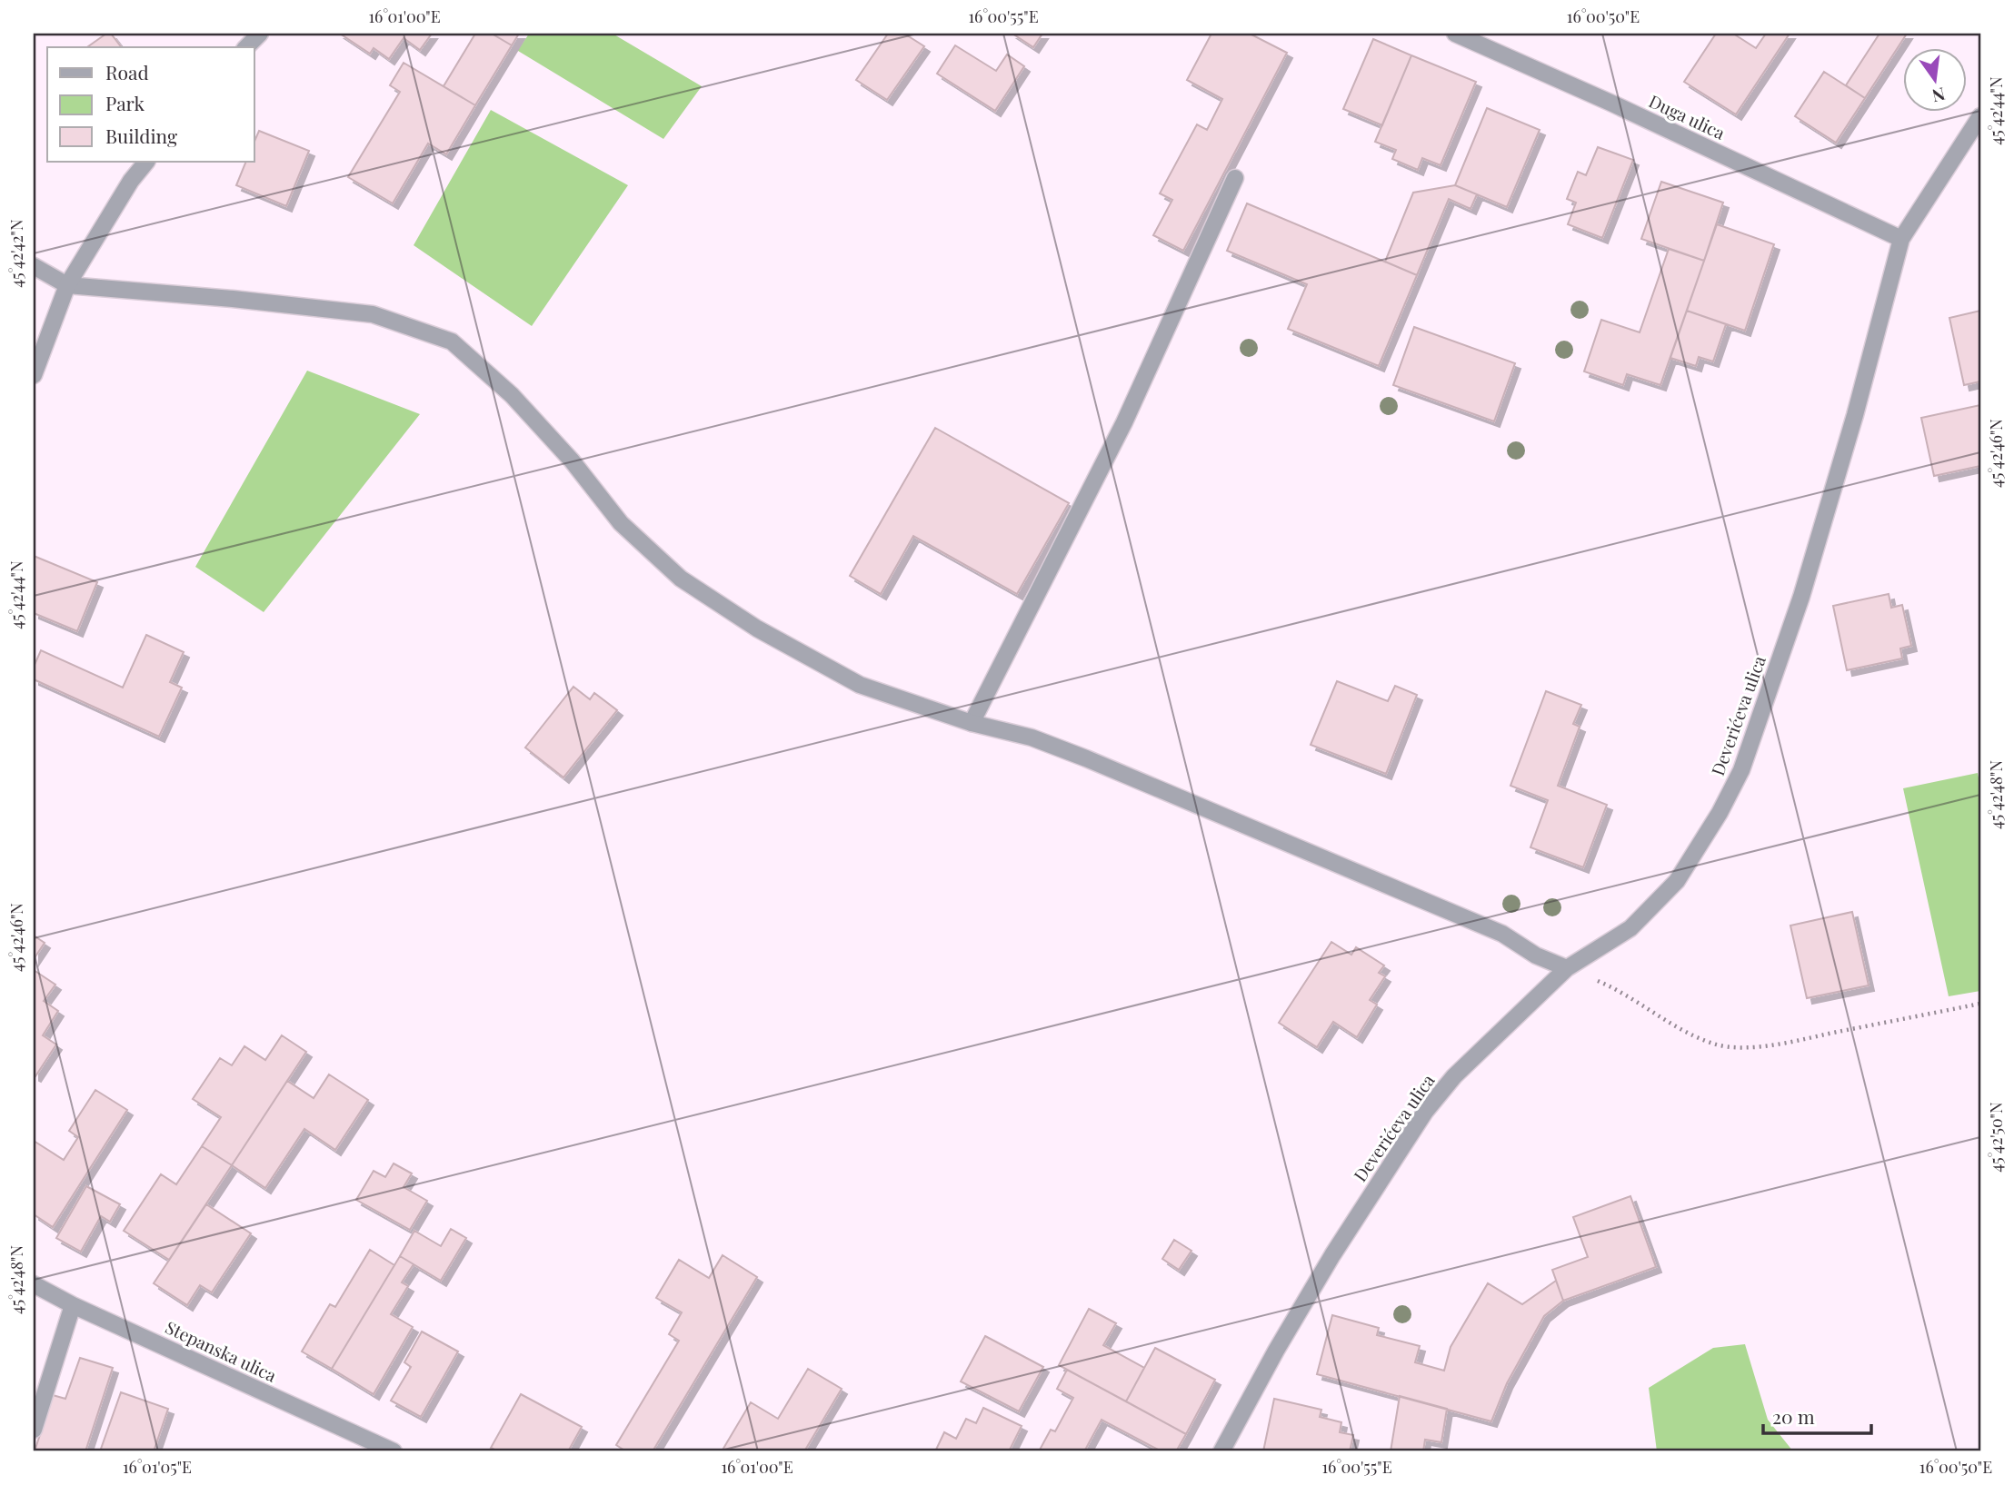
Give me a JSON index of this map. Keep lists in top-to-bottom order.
{
  "streets": {
    "street": ["Duga ulica", "Deverićeva ulica", "Stepanska ulica"]
  },
  "crossings": [
    ["Duga ulica", "Deverićeva ulica"]
  ],
  "legend": ["Road", "Park", "Building"],
  "scale_bar": "20 m",
  "north": "bottom",
  "coordinates": [
    "16°01'00\"E",
    "16°00'55\"E",
    "16°00'50\"E",
    "45°42'44\"N",
    "45°42'42\"N",
    "45°42'46\"N",
    "45°42'48\"N",
    "45°42'50\"N",
    "16°01'05\"E"
  ]
}
